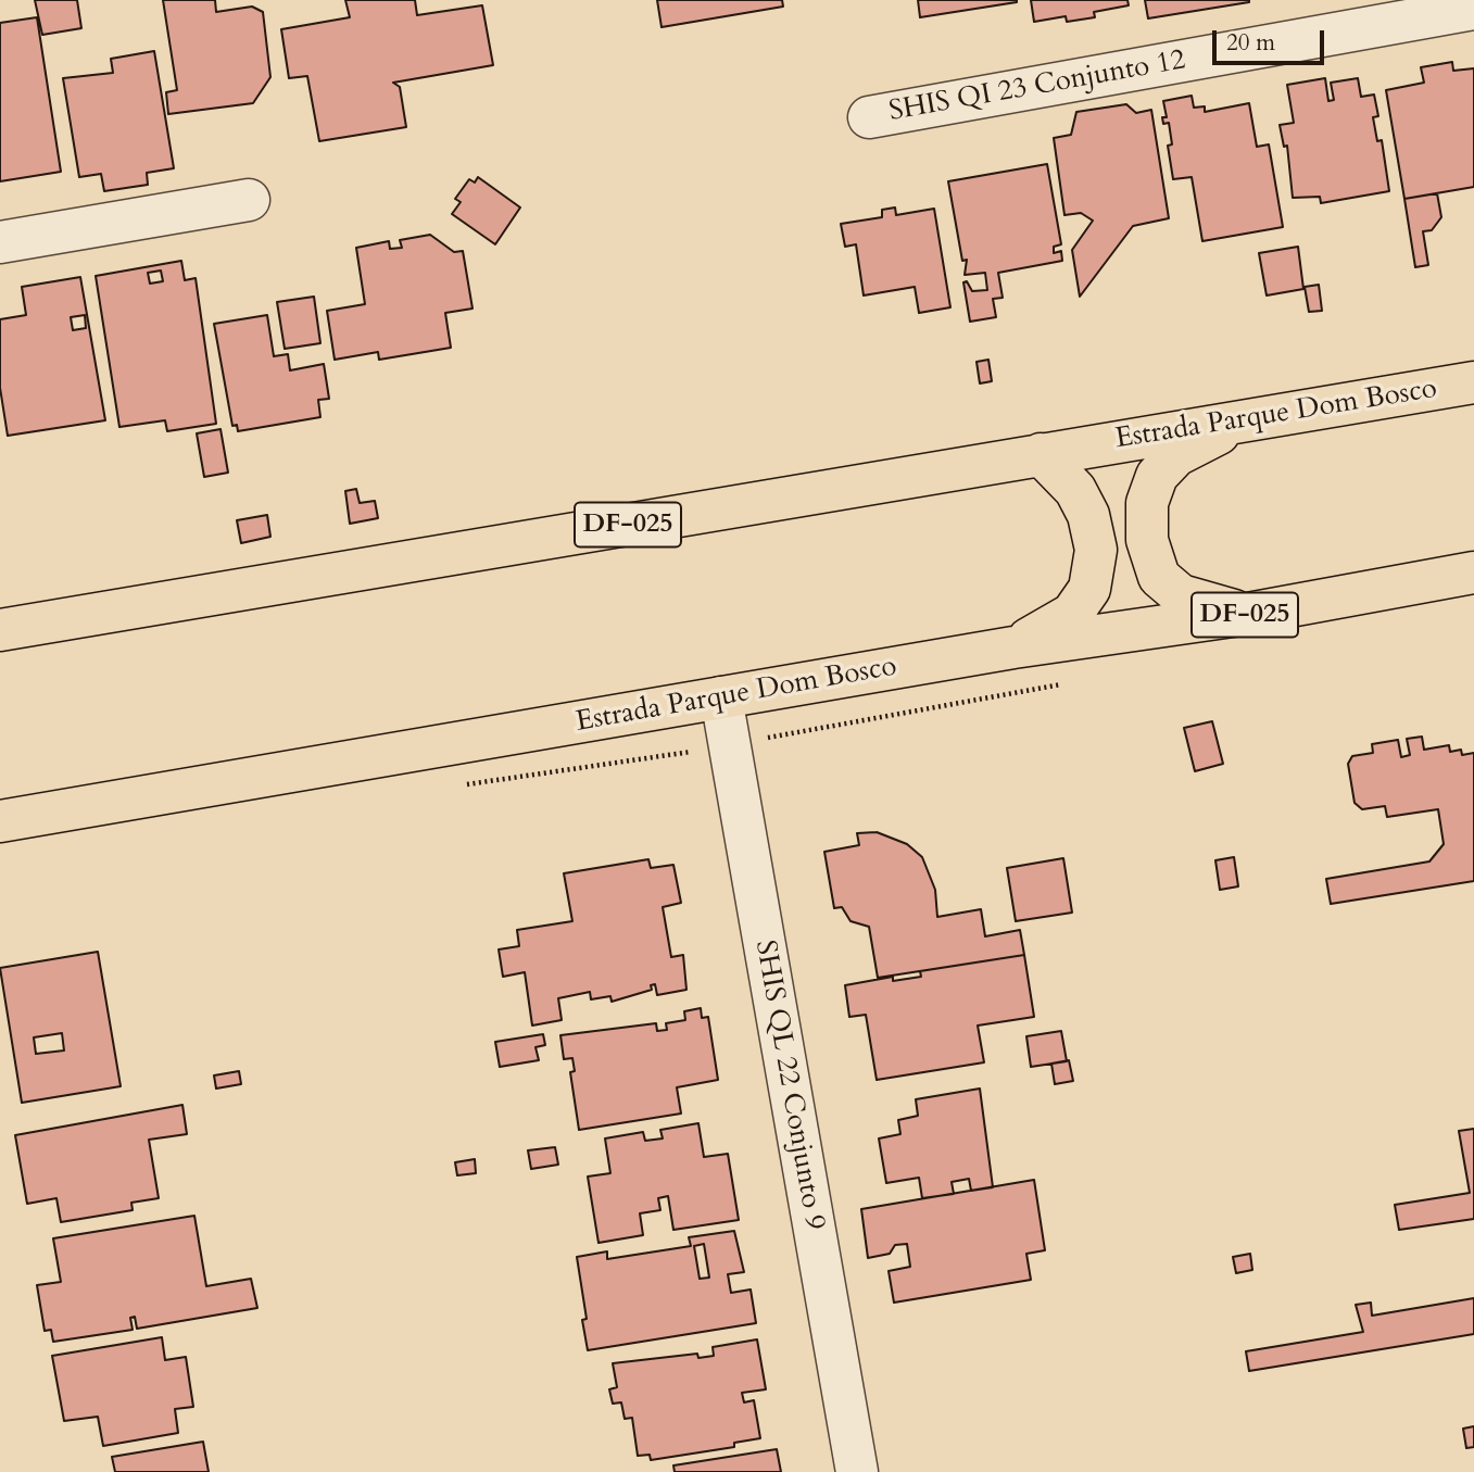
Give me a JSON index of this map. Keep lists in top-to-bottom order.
{
  "streets": {
    "main road": ["Estrada Parque Dom Bosco", "DF-025"],
    "street": ["SHIS QI 23 Conjunto 12", "SHIS QL 22 Conjunto 9"]
  },
  "crossings": [
    ["Estrada Parque Dom Bosco", "SHIS QL 22 Conjunto 9"]
  ],
  "scale_bar": "20 m"
}
